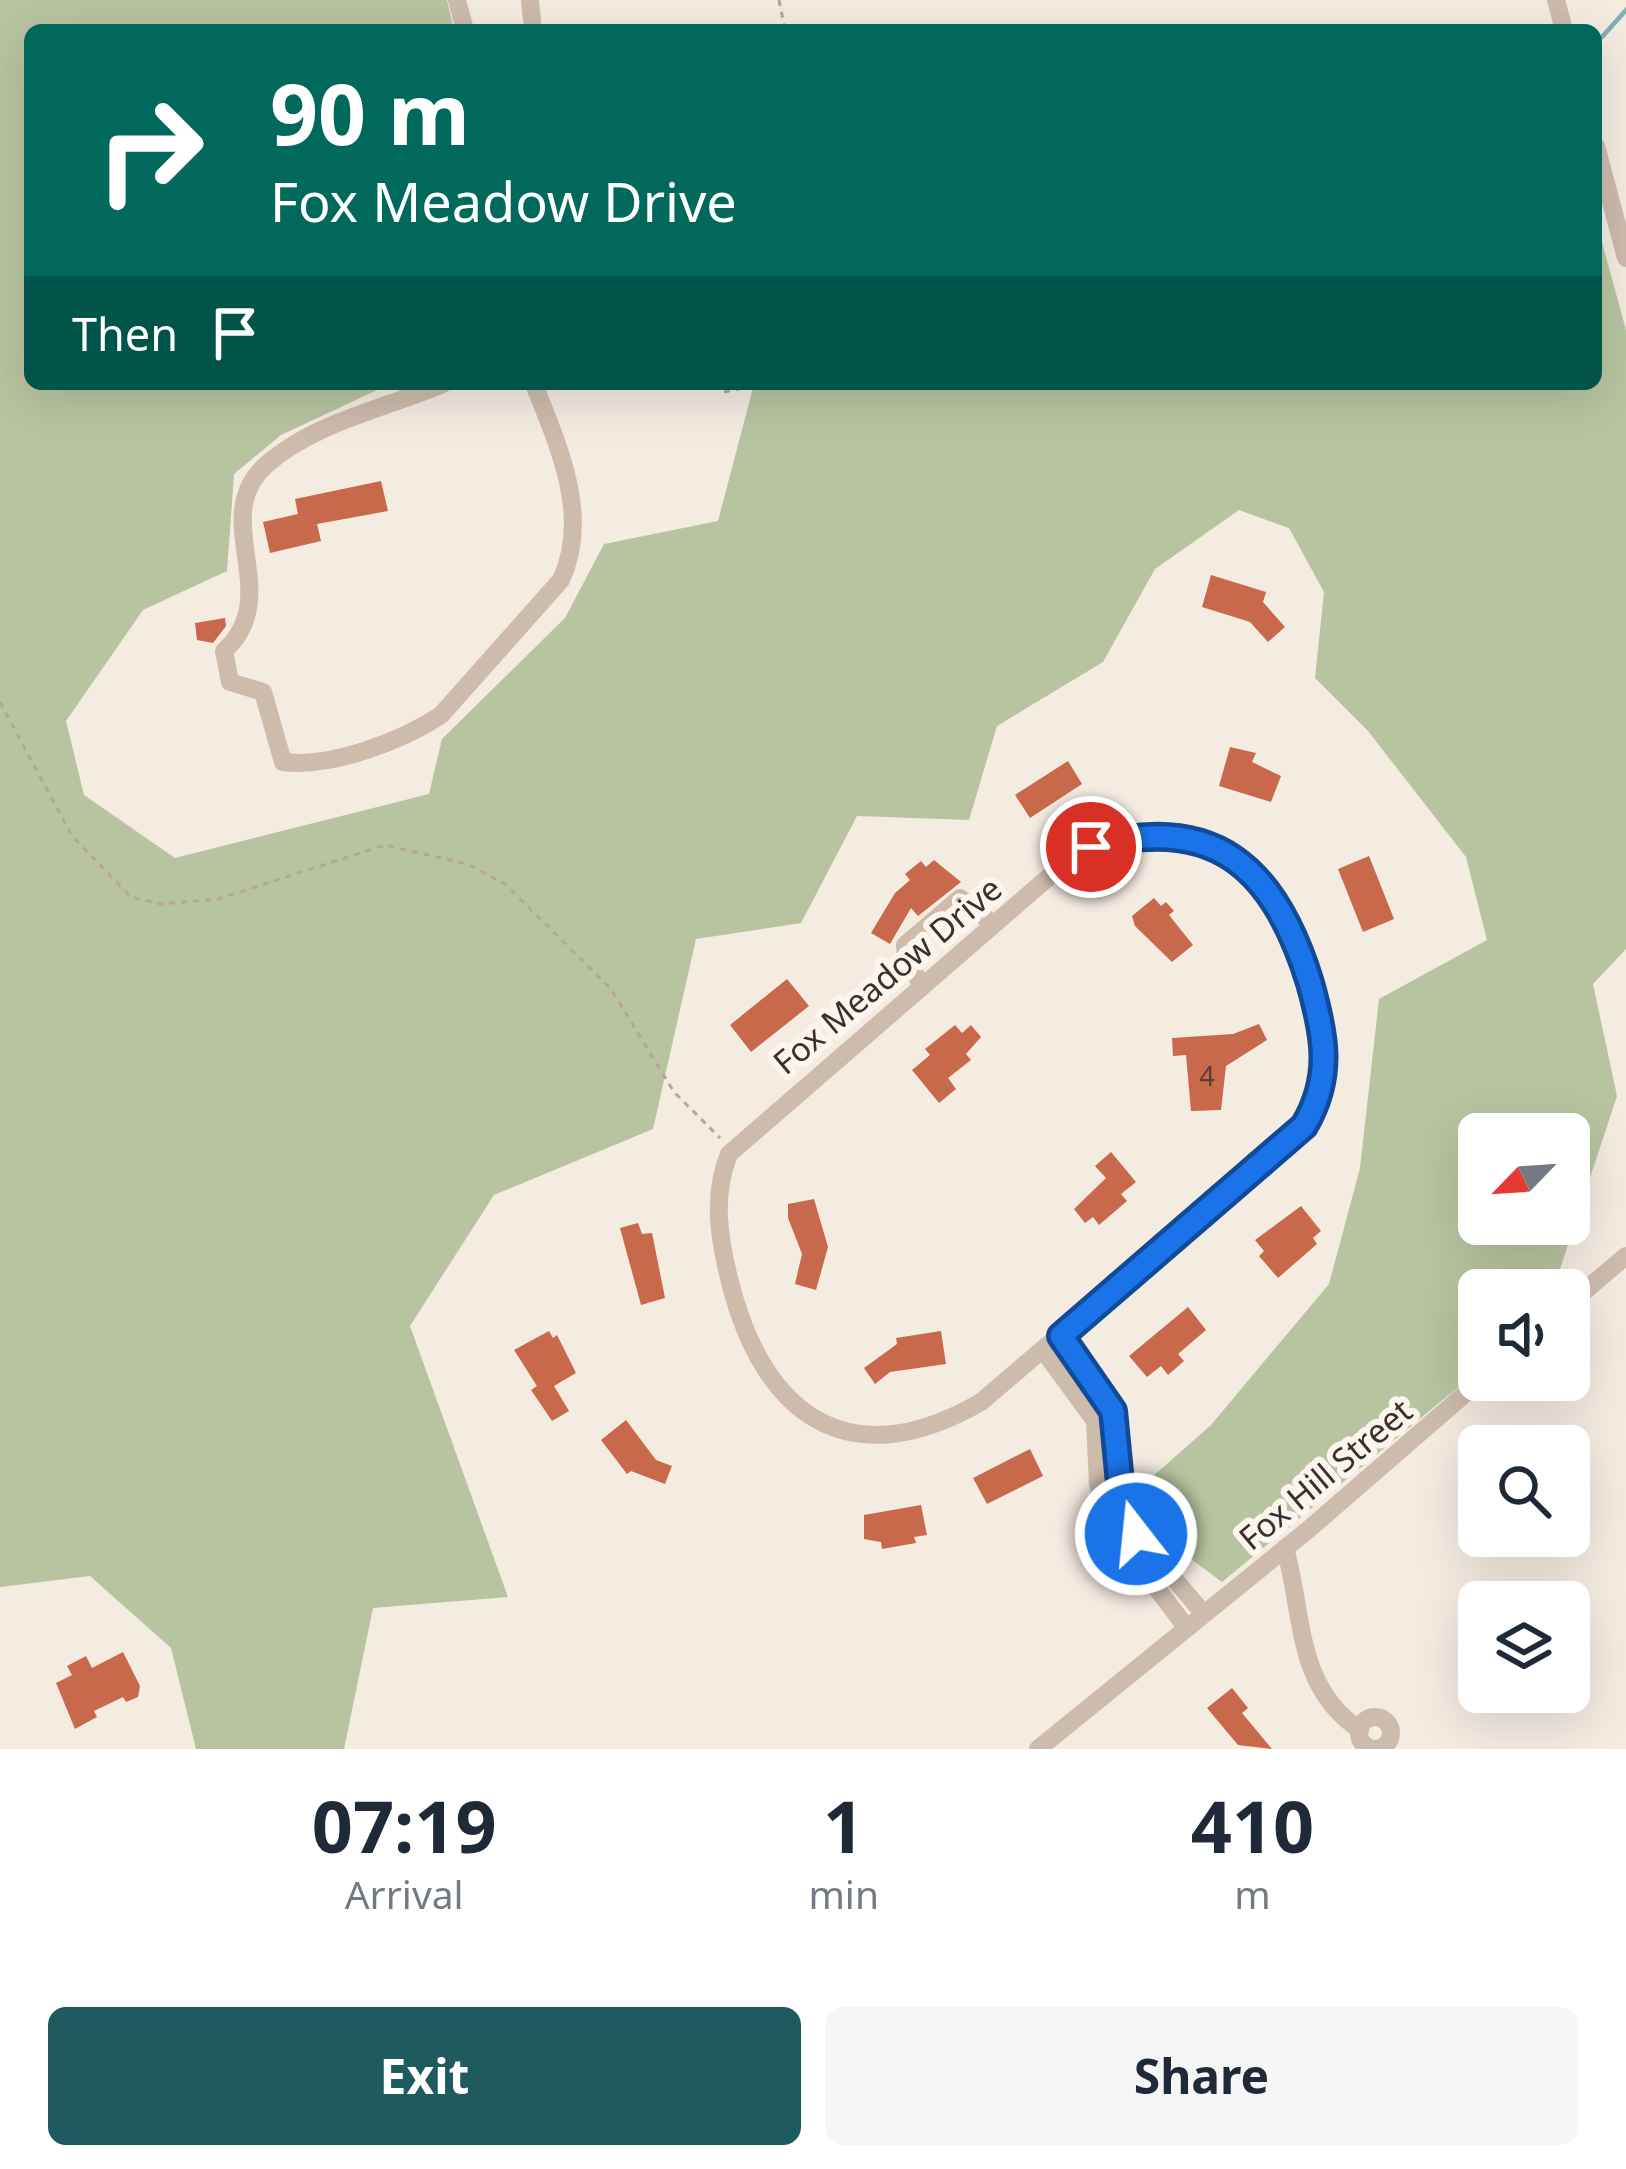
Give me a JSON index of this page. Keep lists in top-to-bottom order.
{
  "streets": {
    "street": ["Fox Meadow Drive", "Fox Hill Street"]
  },
  "house_numbers": ["4"],
  "north": "bottom left",
  "page": {
    "turn": ["90 m", "Fox Meadow Drive"],
    "then": "Then",
    "eta": [
      "07:19",
      "Arrival",
      "1",
      "min",
      "410",
      "m"
    ],
    "buttons": ["Exit", "Share"]
  }
}
